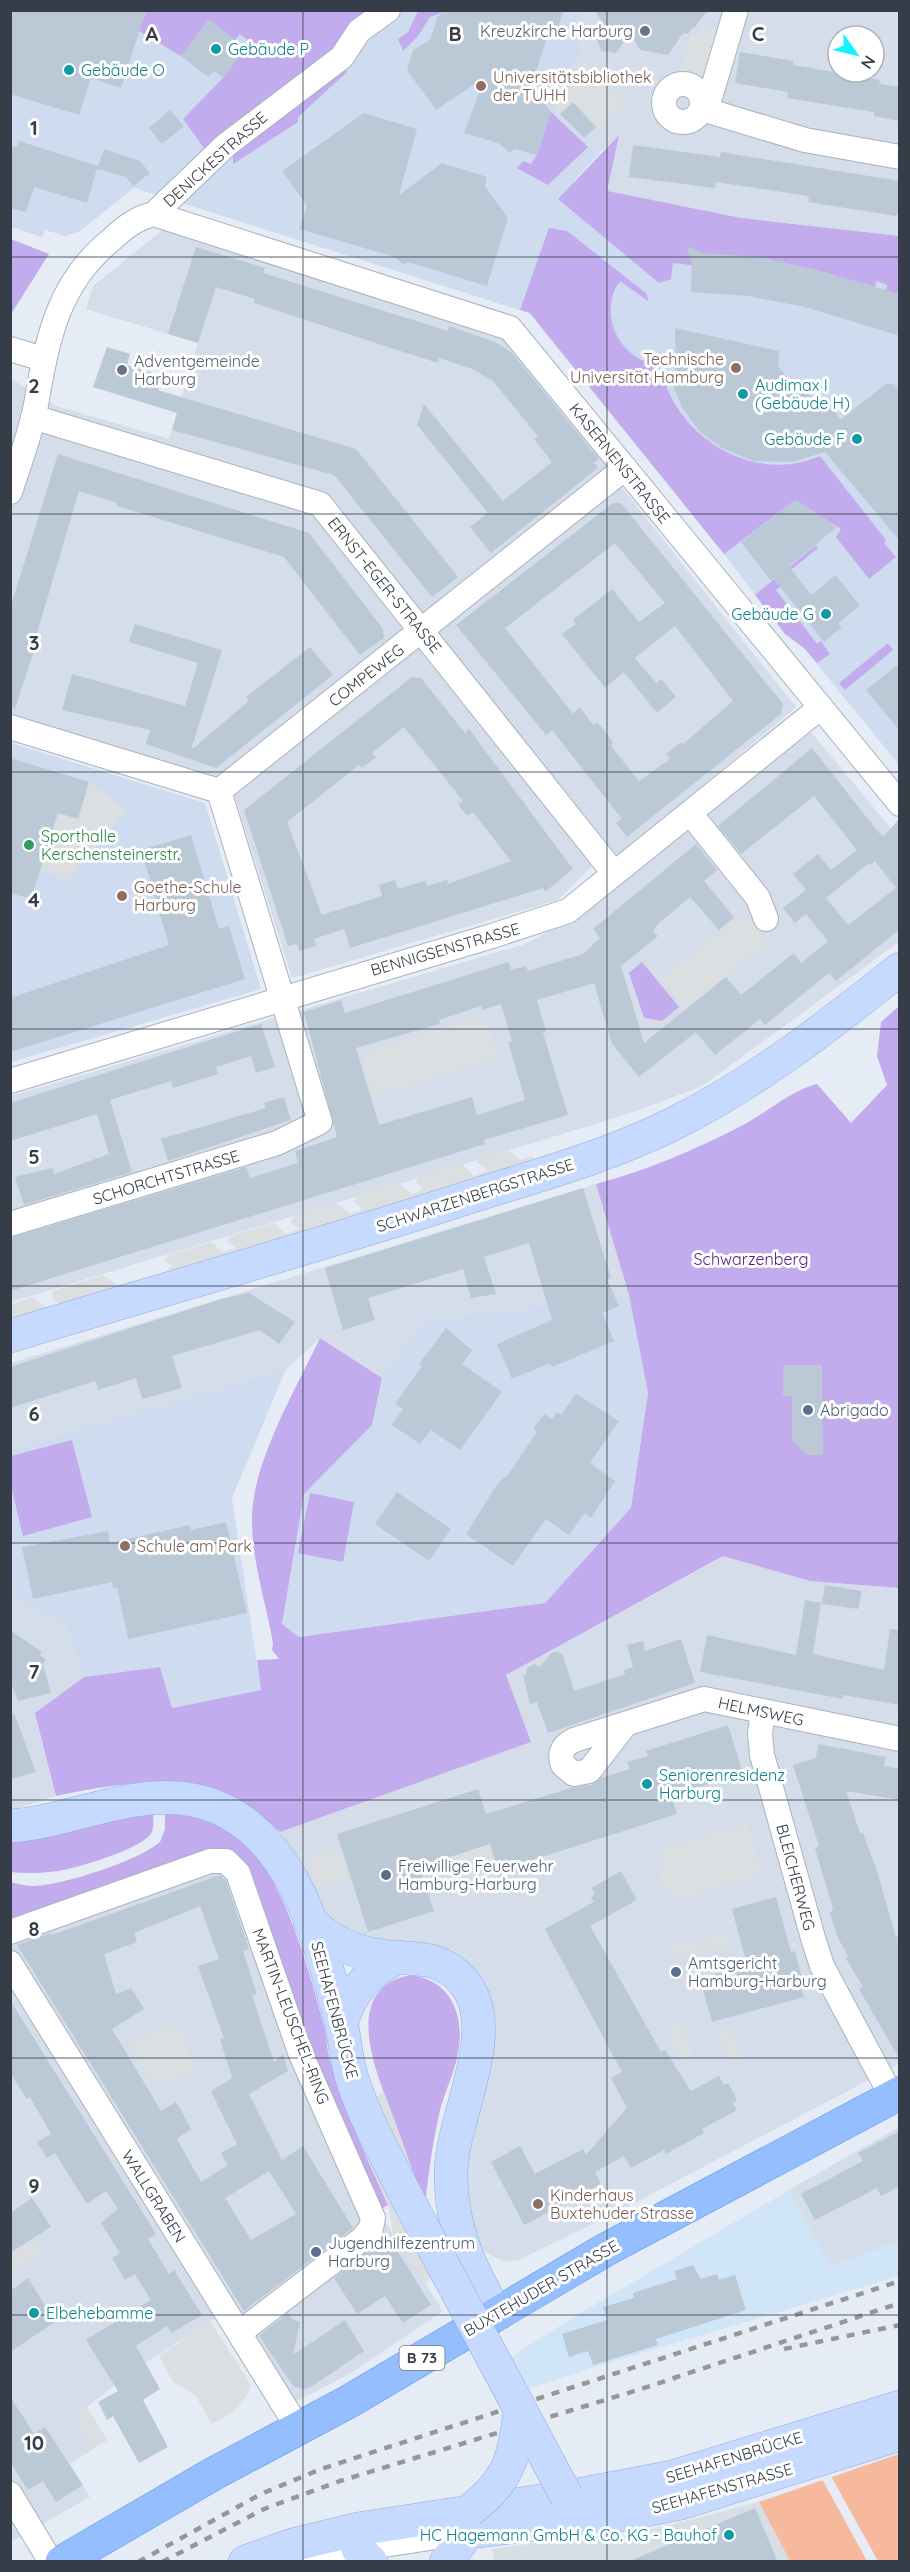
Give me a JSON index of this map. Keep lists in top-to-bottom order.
{
  "streets": {
    "main road": [
      "SCHWARZENBERGSTRASSE",
      "SEEHAFENBRÜCKE",
      "BUXTEHUDER STRASSE",
      "B 73",
      "SEEHAFENSTRASSE"
    ],
    "street": [
      "DENICKESTRASSE",
      "KASERNENSTRASSE",
      "ERNST-EGER-STRASSE",
      "COMPEWEG",
      "BENNIGSENSTRASSE",
      "SCHORCHTSTRASSE",
      "HELMSWEG",
      "BLEICHERWEG",
      "MARTIN-LEUSCHEL-RING",
      "WALLGRABEN"
    ]
  },
  "crossings": [
    ["DENICKESTRASSE", "KASERNENSTRASSE"],
    ["DENICKESTRASSE", "ERNST-EGER-STRASSE"],
    ["KASERNENSTRASSE", "COMPEWEG"],
    ["KASERNENSTRASSE", "BENNIGSENSTRASSE"],
    ["ERNST-EGER-STRASSE", "COMPEWEG"],
    ["ERNST-EGER-STRASSE", "BENNIGSENSTRASSE"],
    ["BENNIGSENSTRASSE", "SCHORCHTSTRASSE"],
    ["HELMSWEG", "BLEICHERWEG"],
    ["BLEICHERWEG", "BUXTEHUDER STRASSE"],
    ["SEEHAFENBRÜCKE", "SEEHAFENSTRASSE"],
    ["MARTIN-LEUSCHEL-RING", "WALLGRABEN"],
    ["WALLGRABEN", "BUXTEHUDER STRASSE"]
  ],
  "parks": ["Schwarzenberg"],
  "places": [
    "Kreuzkirche Harburg",
    "Gebäude P",
    "Gebäude O",
    "Universitätsbibliothek der TUHH",
    "Technische Universität Hamburg",
    "Adventgemeinde Harburg",
    "Audimax I (Gebäude H)",
    "Gebäude F",
    "Gebäude G",
    "Sporthalle Kerschensteinerstr.",
    "Goethe-Schule Harburg",
    "Abrigado",
    "Schule am Park",
    "Seniorenresidenz Harburg",
    "Freiwillige Feuerwehr Hamburg-Harburg",
    "Amtsgericht Hamburg-Harburg",
    "Kinderhaus Buxtehuder Strasse",
    "Jugendhilfezentrum Harburg",
    "Elbehebamme",
    "HC Hagemann GmbH & Co. KG - Bauhof"
  ],
  "north": "bottom right",
  "grid": {
    "columns": ["A", "B", "C"],
    "rows": [
      "1",
      "2",
      "3",
      "4",
      "5",
      "6",
      "7",
      "8",
      "9",
      "10"
    ]
  }
}
